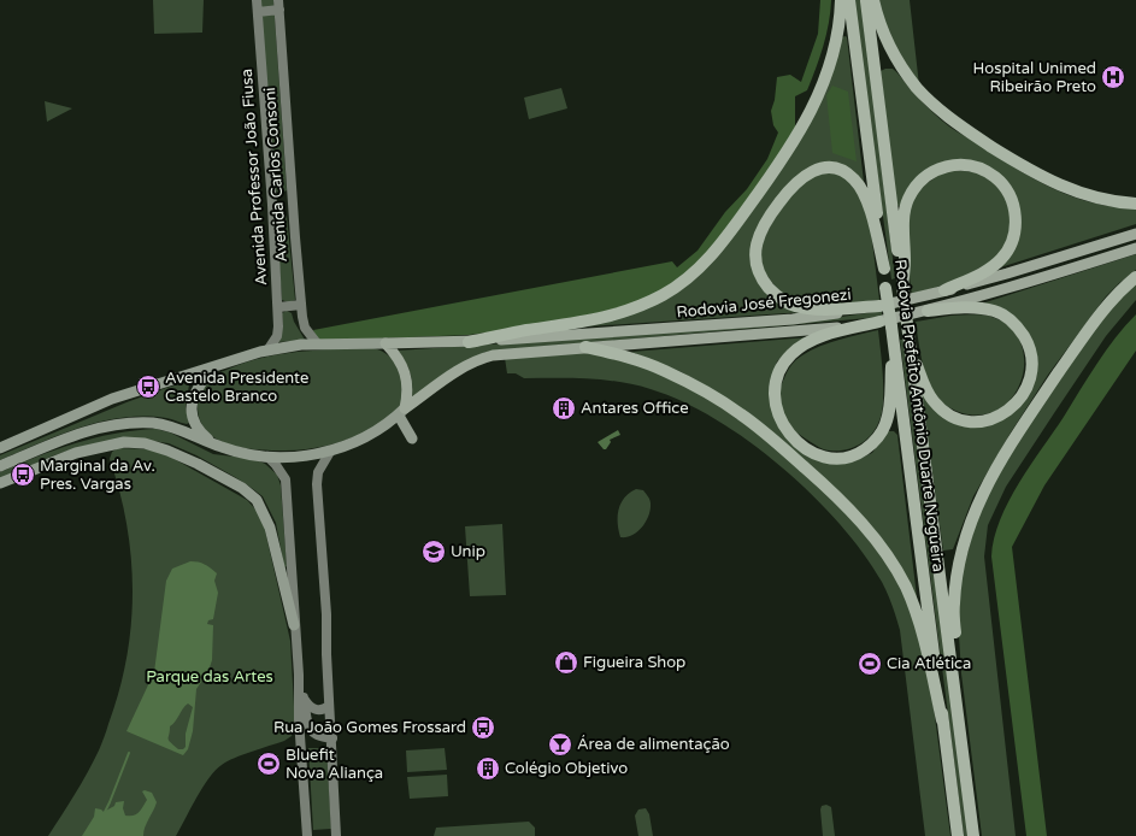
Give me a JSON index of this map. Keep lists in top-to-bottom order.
{
  "streets": {
    "highway": ["Rodovia José Fregonezi", "Rodovia Prefeito Antônio Duarte Nogueira"],
    "main road": ["Avenida Carlos Consoni", "Avenida Professor João Fiusa"]
  },
  "parks": ["Parque das Artes"],
  "places": {
    "hospital": ["Hospital Unimed Ribeirão Preto"],
    "bus stop": ["Avenida Presidente Castelo Branco", "Marginal da Av. Pres. Vargas", "Rua João Gomes Frossard"],
    "building": ["Antares Office", "Colégio Objetivo"],
    "school or university": ["Unip"],
    "shop": ["Figueira Shop"],
    "sports": ["Cia Atlética", "Bluefit Nova Aliança"],
    "bar": ["Área de alimentação"]
  }
}
